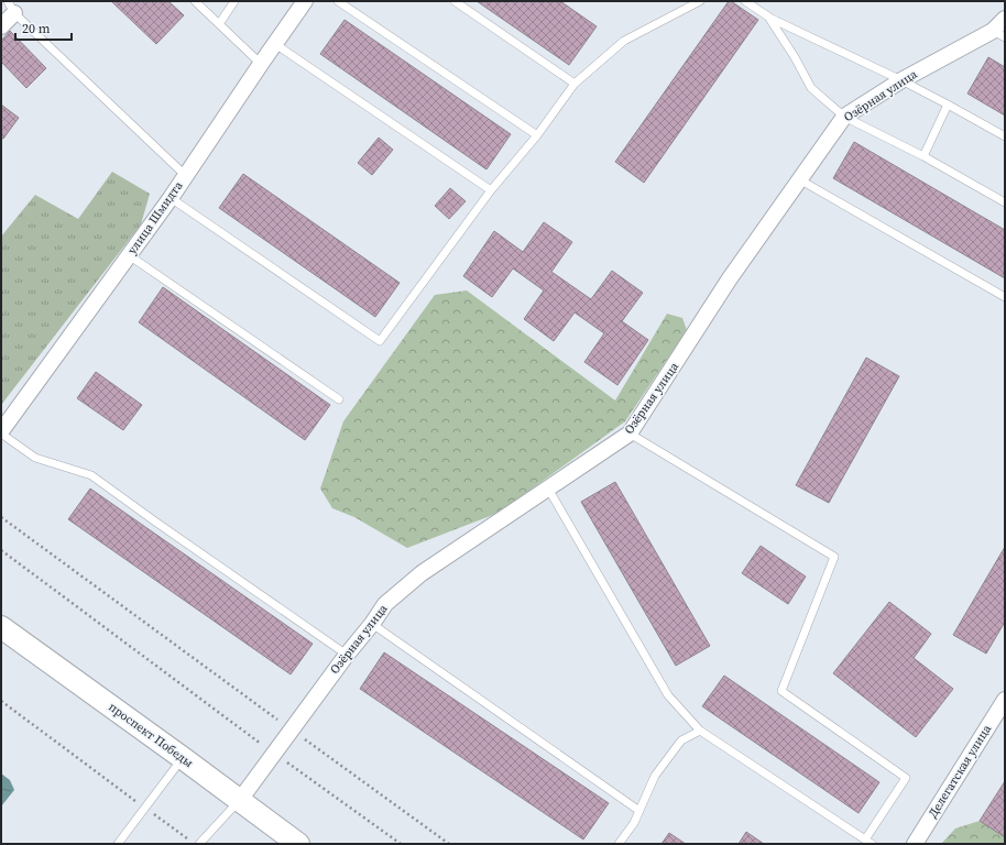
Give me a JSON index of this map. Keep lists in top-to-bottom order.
{
  "streets": {
    "street": [
      "Озёрная улица",
      "улица Шмидта",
      "проспект Победы",
      "Делегатская улица"
    ]
  },
  "crossings": [
    ["Озёрная улица", "проспект Победы"]
  ],
  "scale_bar": "20 m"
}
